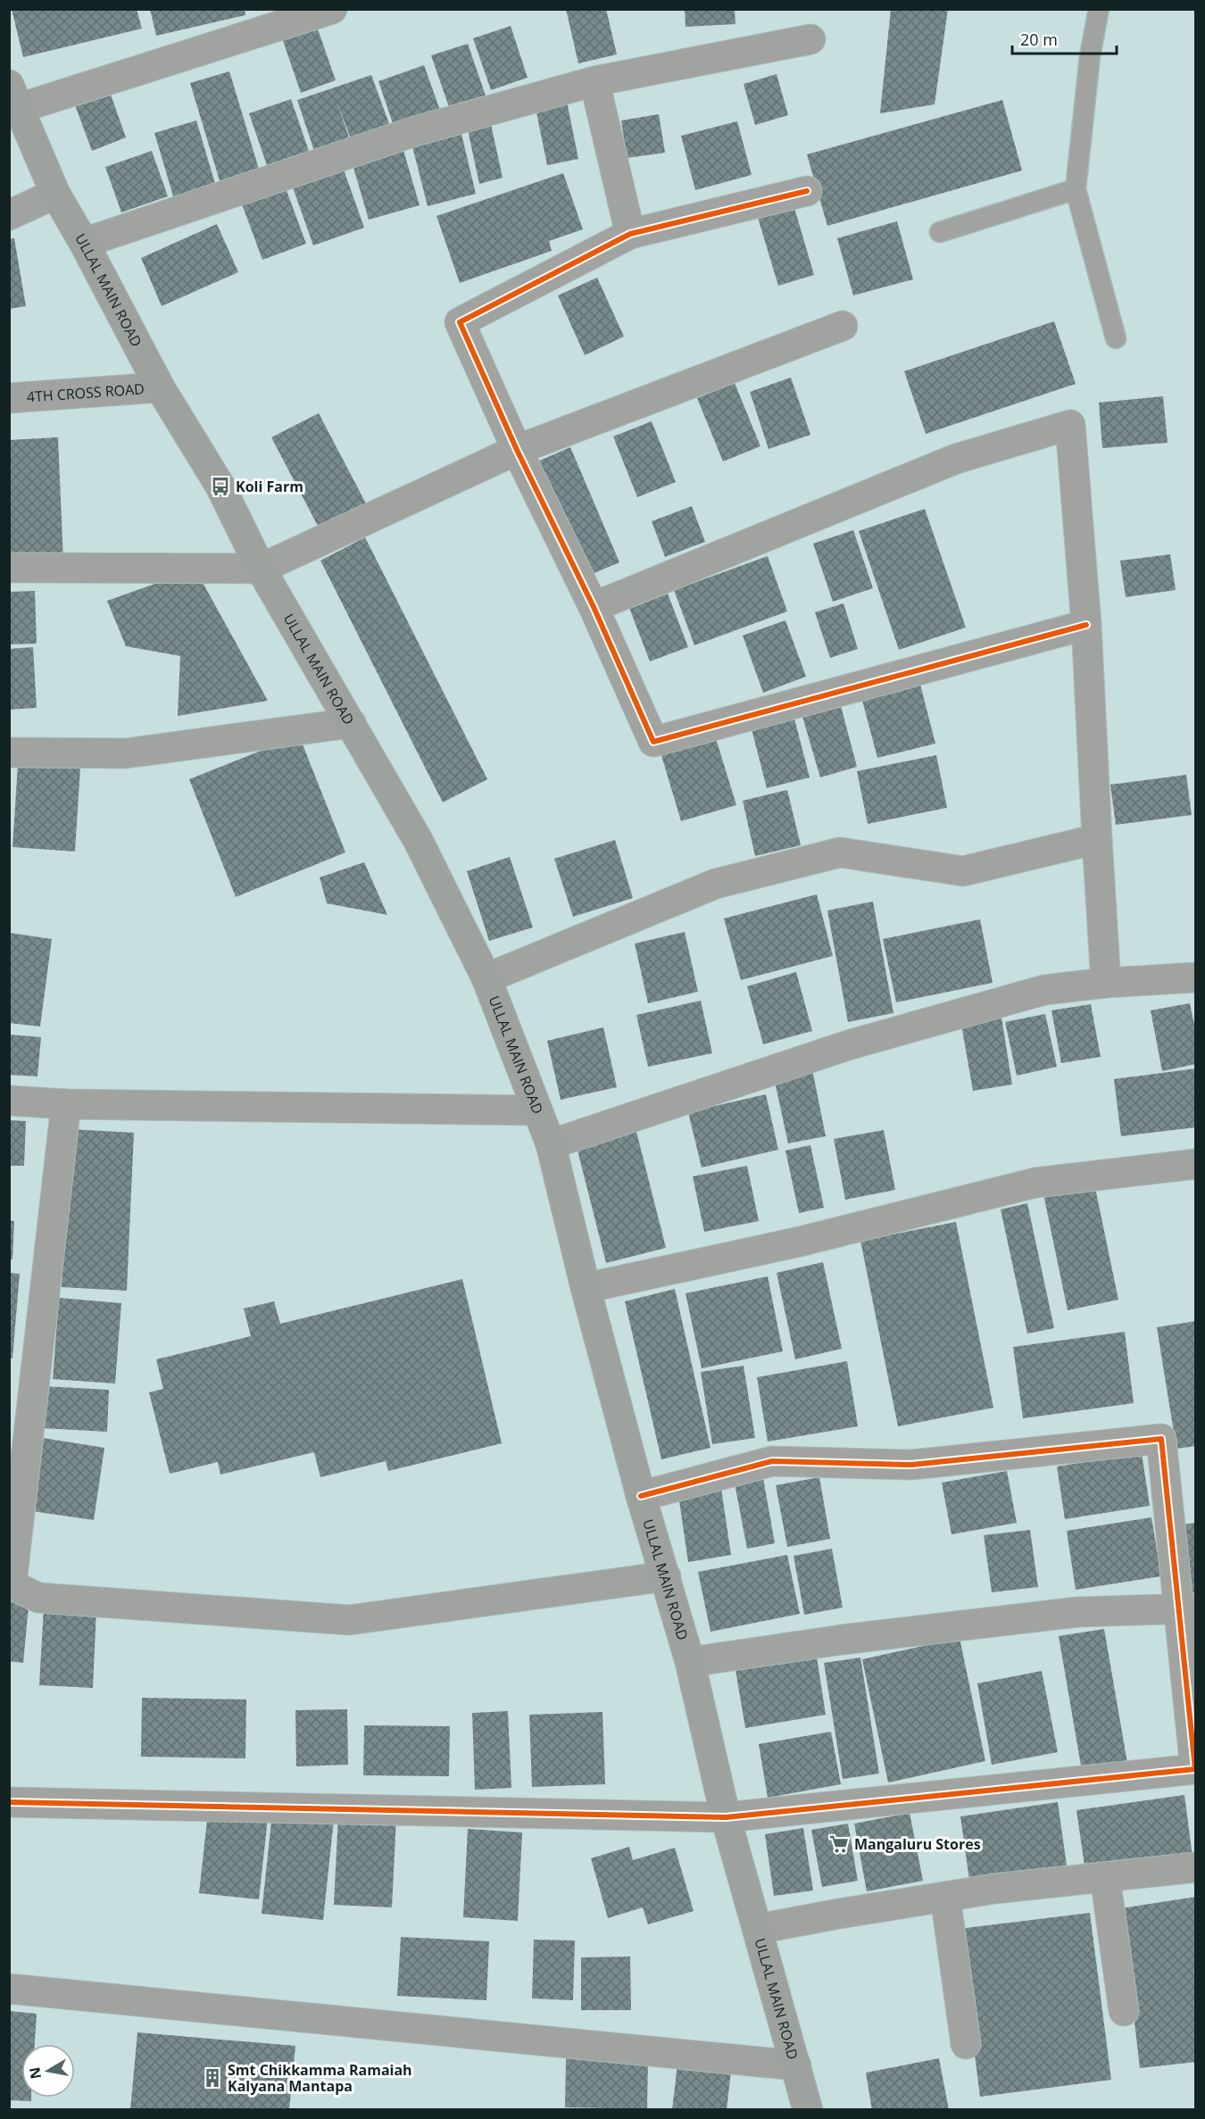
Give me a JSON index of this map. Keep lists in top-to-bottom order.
{
  "streets": {
    "main road": ["ULLAL MAIN ROAD"],
    "street": ["4TH CROSS ROAD"]
  },
  "crossings": [
    ["ULLAL MAIN ROAD", "4TH CROSS ROAD"]
  ],
  "places": {
    "bus stop": ["Koli Farm"],
    "supermarket": ["Mangaluru Stores"],
    "building": ["Smt Chikkamma Ramaiah Kalyana Mantapa"]
  },
  "scale_bar": "20 m",
  "north": "left"
}
